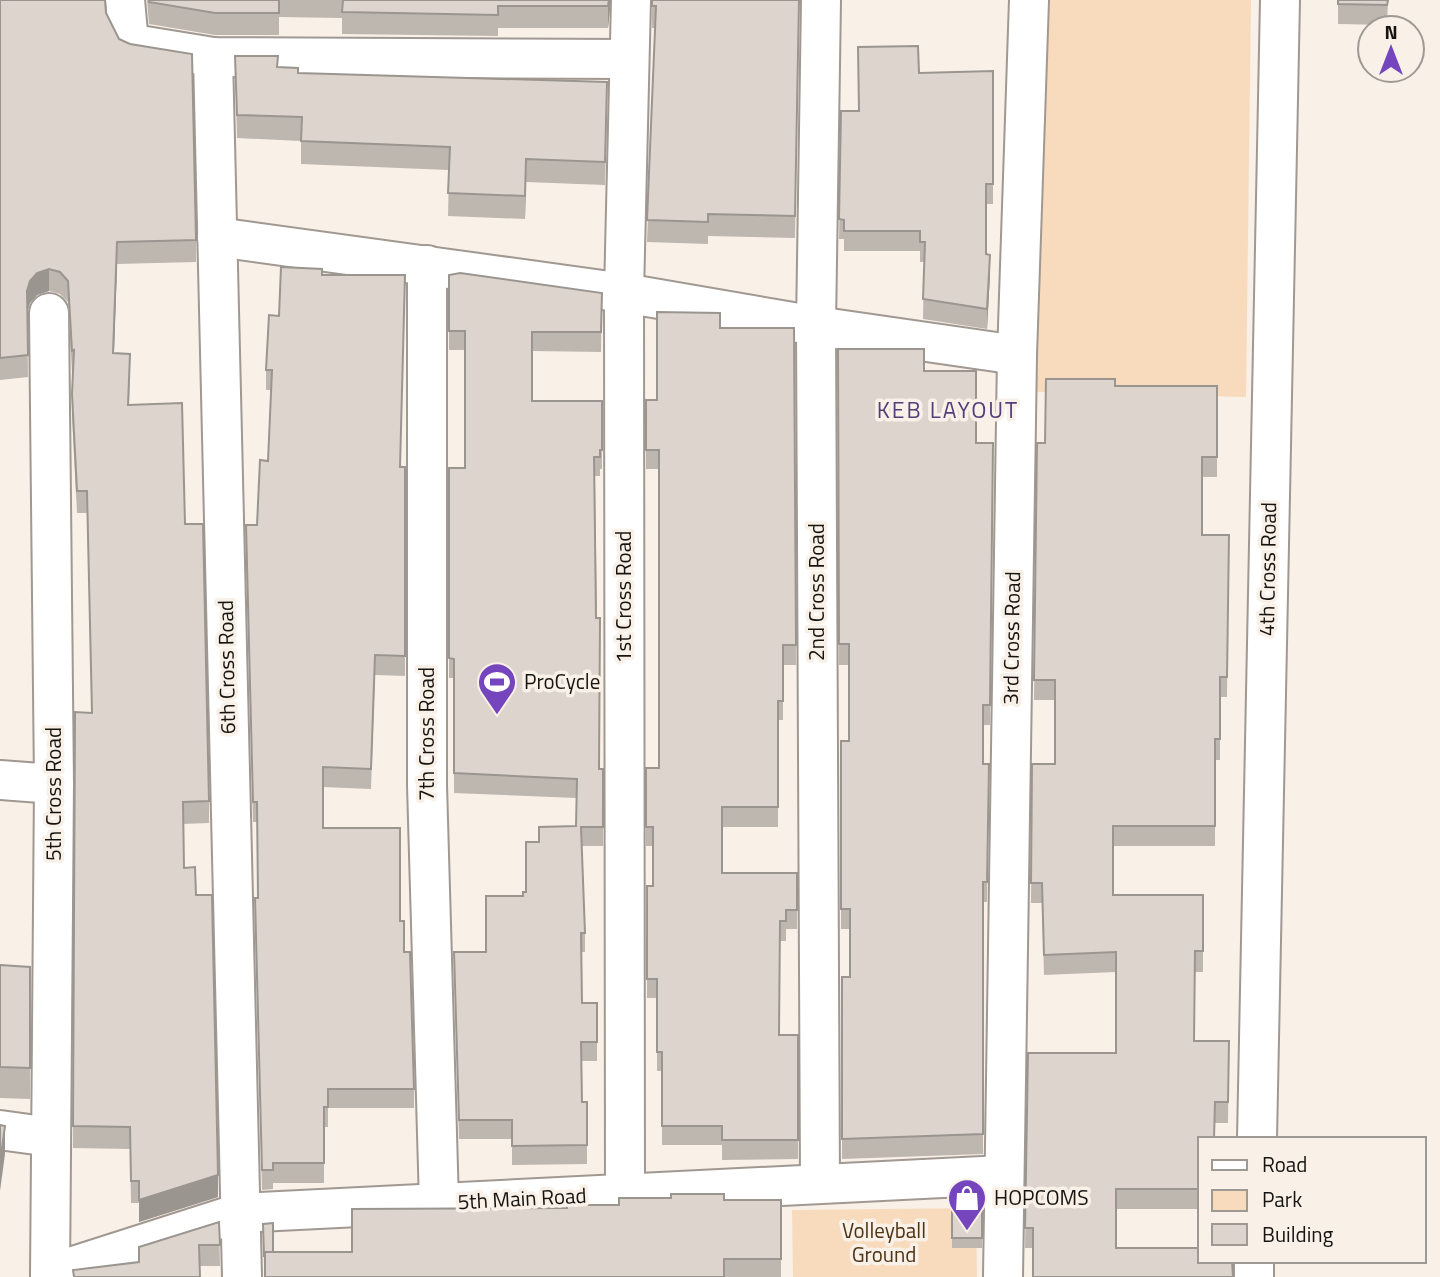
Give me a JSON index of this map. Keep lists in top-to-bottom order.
{
  "streets": {
    "street": [
      "4th Cross Road",
      "2nd Cross Road",
      "1st Cross Road",
      "3rd Cross Road",
      "6th Cross Road",
      "7th Cross Road",
      "5th Cross Road",
      "5th Main Road"
    ]
  },
  "crossings": [
    ["2nd Cross Road", "5th Main Road"],
    ["1st Cross Road", "5th Main Road"],
    ["3rd Cross Road", "5th Main Road"],
    ["6th Cross Road", "5th Main Road"],
    ["7th Cross Road", "5th Main Road"],
    ["5th Cross Road", "5th Main Road"]
  ],
  "districts": ["KEB LAYOUT"],
  "parks": ["Volleyball Ground"],
  "places": {
    "sports": ["ProCycle"],
    "shop": ["HOPCOMS"]
  },
  "legend": ["Road", "Park", "Building"],
  "north": "top"
}
